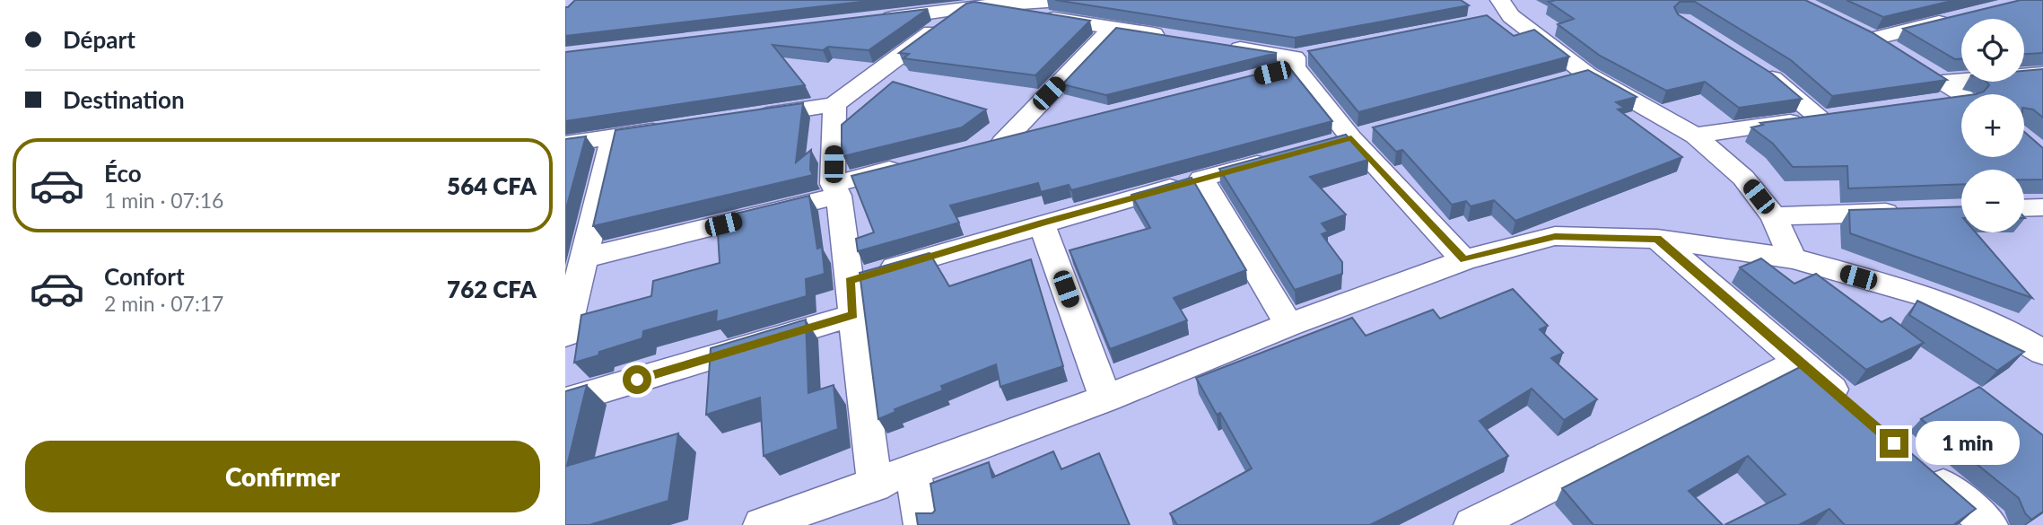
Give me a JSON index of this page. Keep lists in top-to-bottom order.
{
  "page": {
    "banner": ["Départ", "Destination"],
    "map_buttons": ["+", "−"],
    "list": [
      {
        "name": "Éco",
        "note": "1 min · 07:16",
        "value": "564 CFA"
      },
      {
        "name": "Confort",
        "note": "2 min · 07:17",
        "value": "762 CFA"
      }
    ],
    "bubble": "1 min",
    "buttons": "Confirmer"
  }
}
